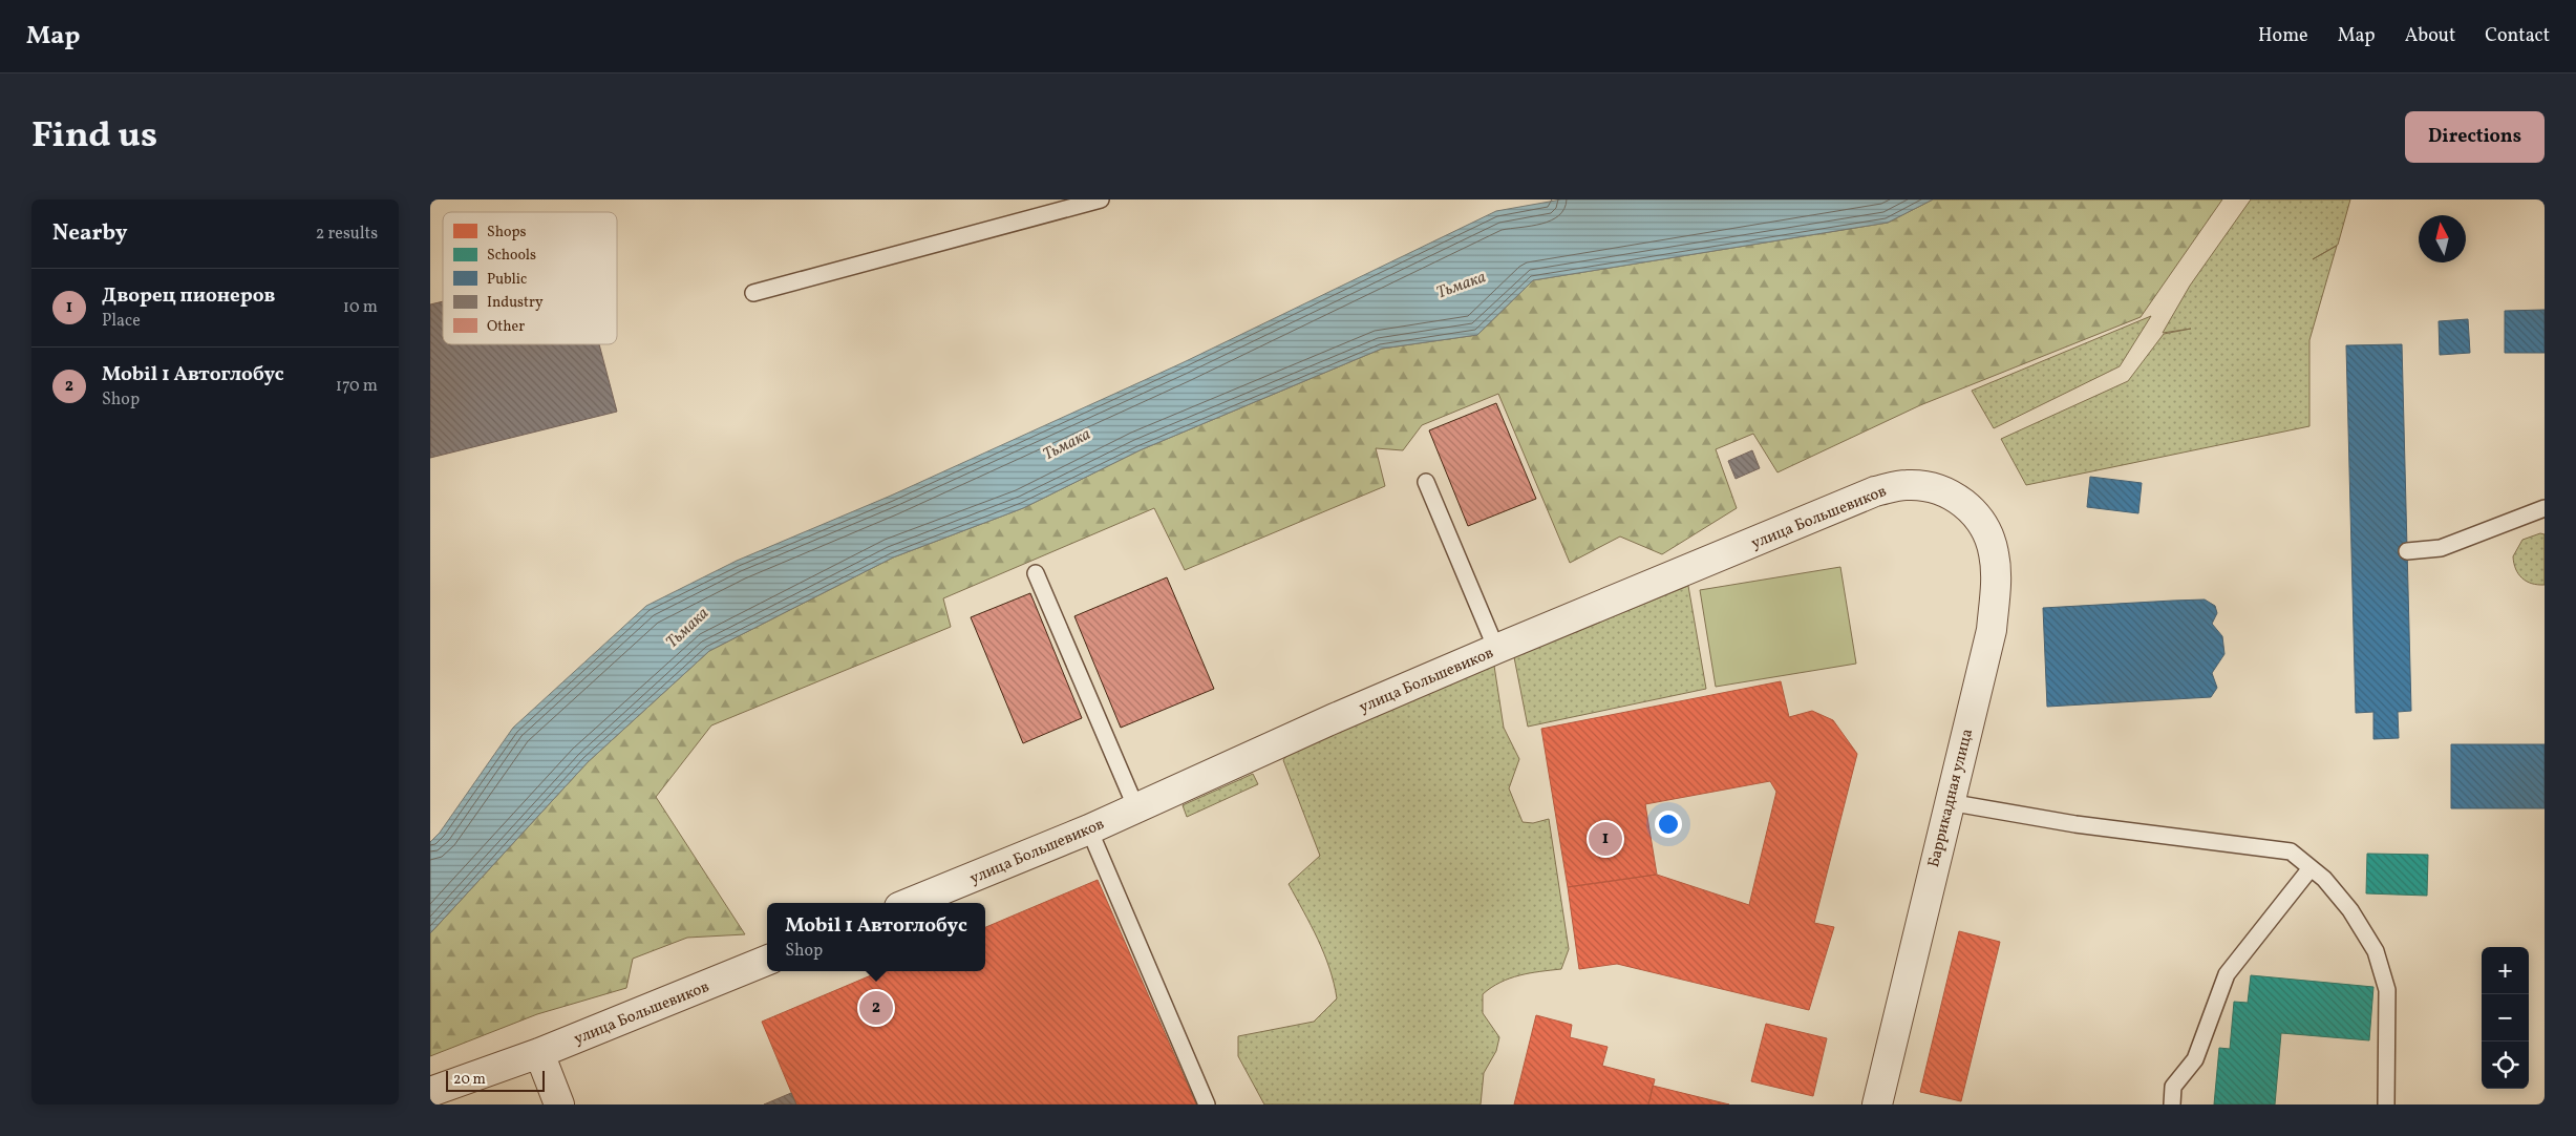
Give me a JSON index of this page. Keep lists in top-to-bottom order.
{
  "streets": {
    "street": ["улица Большевиков", "Баррикадная улица"]
  },
  "crossings": [
    ["улица Большевиков", "Баррикадная улица"]
  ],
  "water": ["Тьмака"],
  "legend": [
    "Shops",
    "Schools",
    "Public",
    "Industry",
    "Other"
  ],
  "scale_bar": "20 m",
  "north": "top",
  "page": {
    "header": "Map",
    "nav": [
      "Home",
      "Map",
      "About",
      "Contact"
    ],
    "title": "Find us",
    "buttons": "Directions",
    "heading": ["Nearby", "2 results"],
    "list": [
      {
        "mark": "1",
        "name": "Дворец пионеров",
        "note": "Place",
        "value": "10 m"
      },
      {
        "mark": "2",
        "name": "Mobil 1 Автоглобус",
        "note": "Shop",
        "value": "170 m"
      }
    ],
    "pins": ["1", "2"],
    "popup": ["Mobil 1 Автоглобус", "Shop"],
    "map_buttons": ["+", "−"],
    "scale": "20 m"
  }
}
